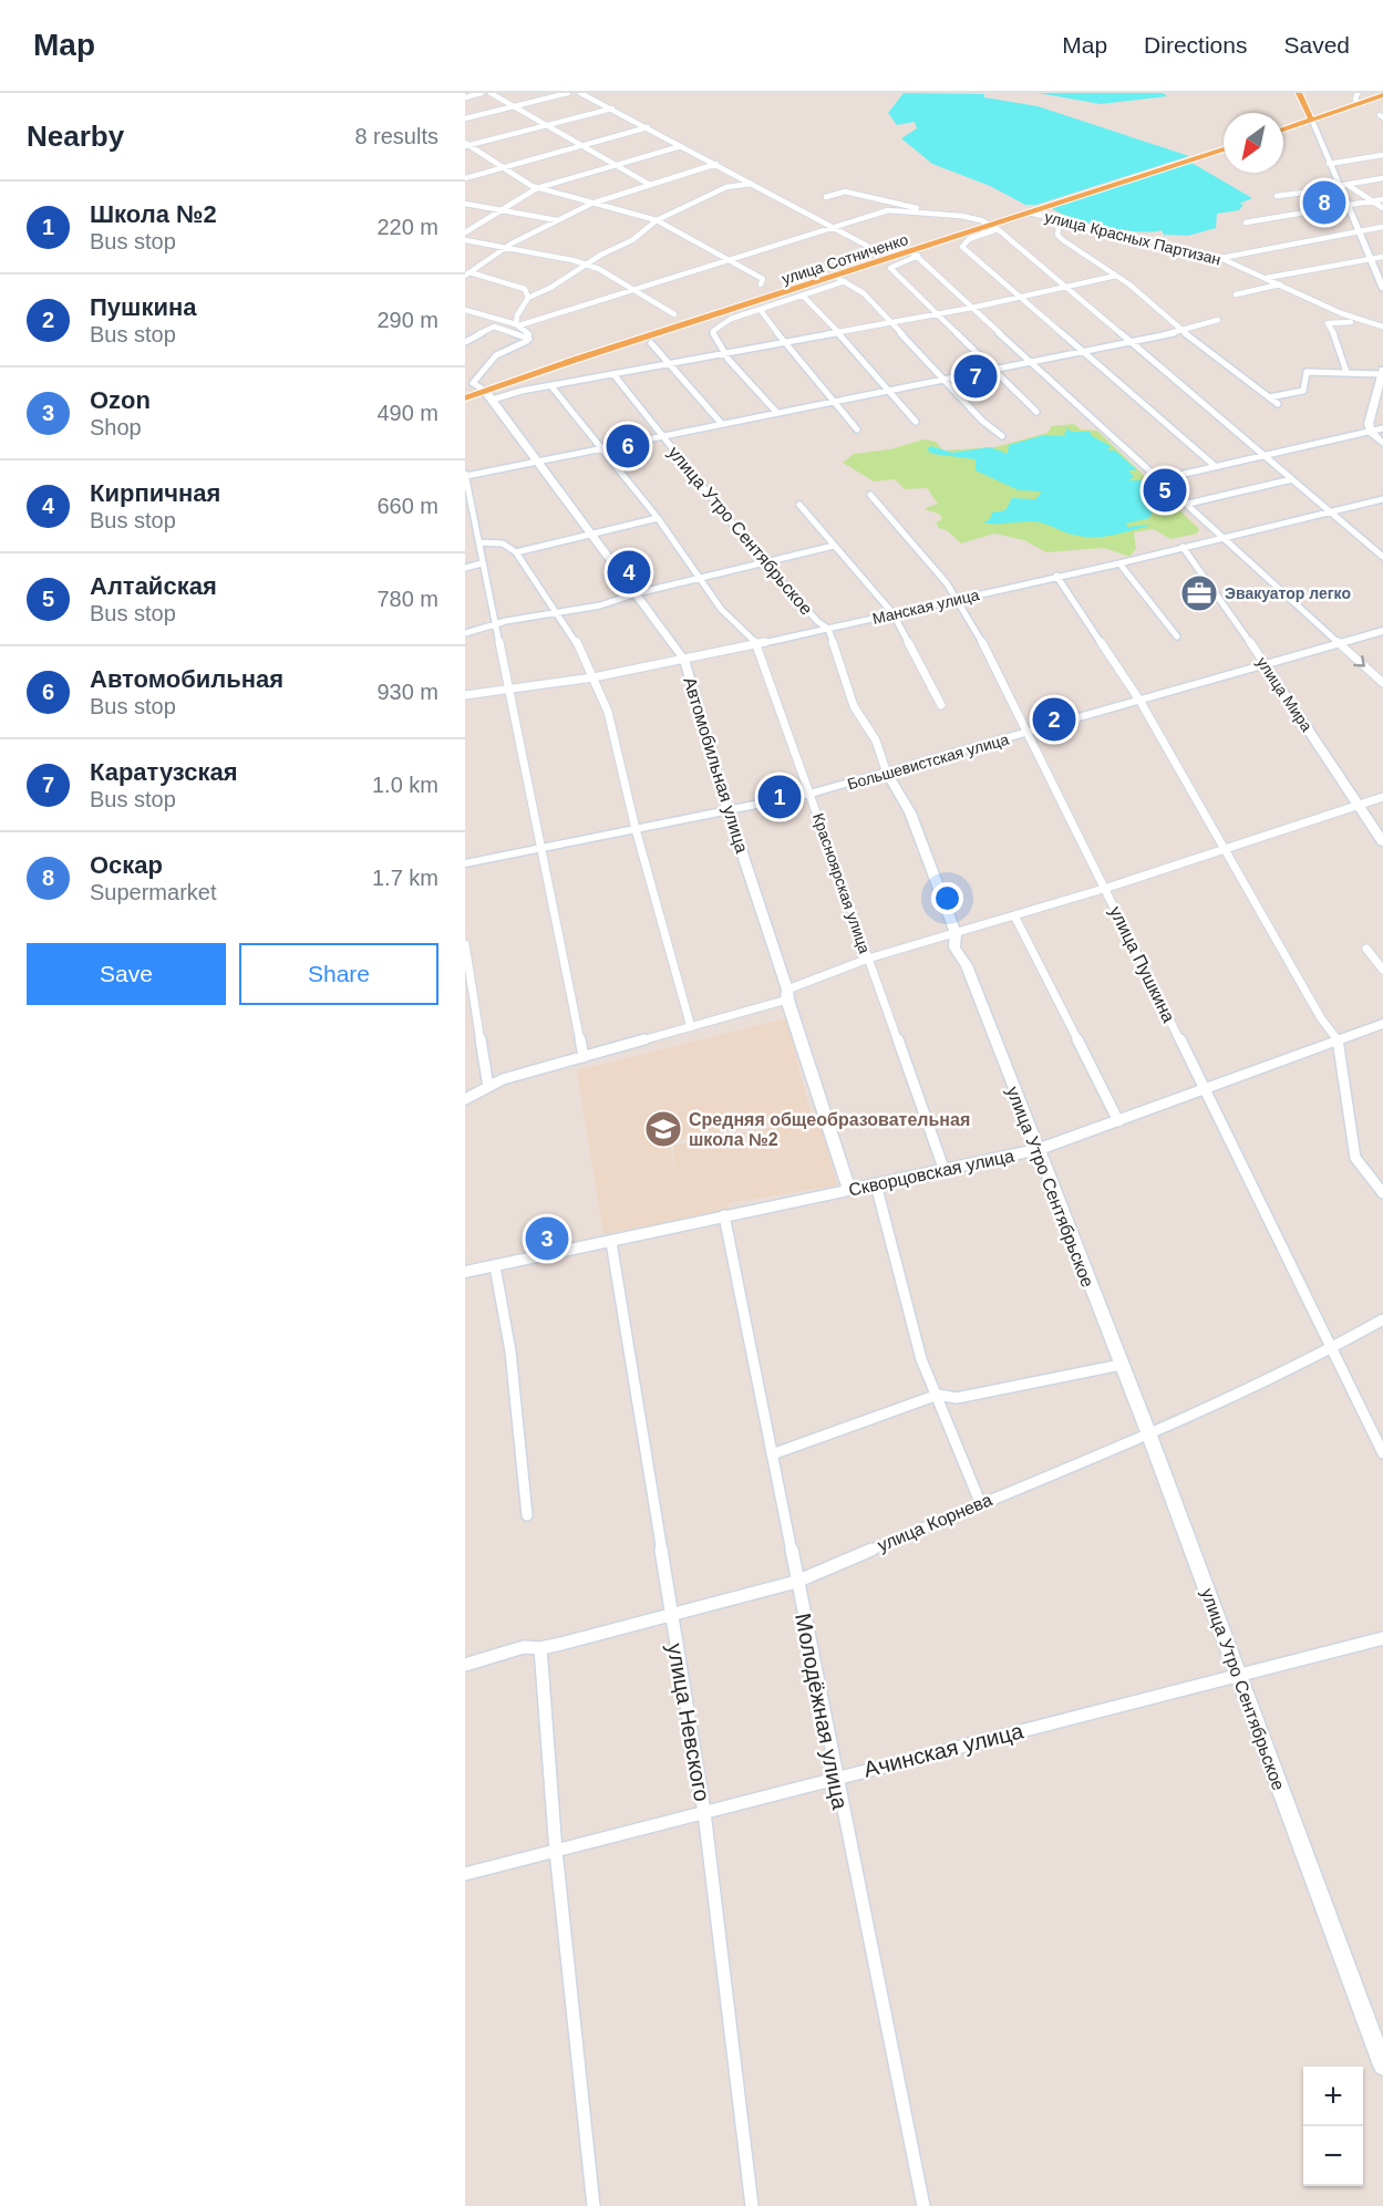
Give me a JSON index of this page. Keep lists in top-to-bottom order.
{
  "streets": {
    "main road": ["улица Сотниченко"],
    "street": [
      "улица Красных Партизан",
      "улица Утро Сентябрьское",
      "Манская улица",
      "улица Мира",
      "Большевистская улица",
      "Автомобильная улица",
      "Красноярская улица",
      "улица Пушкина",
      "Скворцовская улица",
      "улица Корнева",
      "Молодёжная улица",
      "улица Невского",
      "Ачинская улица"
    ]
  },
  "crossings": [
    ["улица Красных Партизан", "улица Сотниченко"],
    ["улица Сотниченко", "Автомобильная улица"],
    ["улица Утро Сентябрьское", "Манская улица"],
    ["улица Утро Сентябрьское", "Большевистская улица"],
    ["улица Утро Сентябрьское", "Скворцовская улица"],
    ["улица Утро Сентябрьское", "улица Корнева"],
    ["улица Утро Сентябрьское", "Ачинская улица"],
    ["Манская улица", "улица Мира"],
    ["Манская улица", "Автомобильная улица"],
    ["Манская улица", "Красноярская улица"],
    ["Манская улица", "улица Пушкина"],
    ["улица Мира", "Большевистская улица"],
    ["Большевистская улица", "Автомобильная улица"],
    ["Большевистская улица", "Красноярская улица"],
    ["Большевистская улица", "улица Пушкина"],
    ["Автомобильная улица", "Скворцовская улица"],
    ["Красноярская улица", "Скворцовская улица"],
    ["улица Пушкина", "Скворцовская улица"],
    ["улица Пушкина", "улица Корнева"],
    ["Скворцовская улица", "Молодёжная улица"],
    ["Скворцовская улица", "улица Невского"],
    ["улица Корнева", "Молодёжная улица"],
    ["улица Корнева", "улица Невского"],
    ["Молодёжная улица", "Ачинская улица"],
    ["улица Невского", "Ачинская улица"]
  ],
  "places": {
    "office": ["Эвакуатор легко"],
    "school or university": ["Средняя общеобразовательная школа №2"]
  },
  "north": "bottom left",
  "page": {
    "header": "Map",
    "nav": ["Map", "Directions", "Saved"],
    "heading": ["Nearby", "8 results"],
    "pins": [
      "8",
      "7",
      "6",
      "5",
      "4",
      "2",
      "1",
      "3"
    ],
    "list": [
      {
        "mark": "1",
        "name": "Школа №2",
        "note": "Bus stop",
        "value": "220 m"
      },
      {
        "mark": "2",
        "name": "Пушкина",
        "note": "Bus stop",
        "value": "290 m"
      },
      {
        "mark": "3",
        "name": "Ozon",
        "note": "Shop",
        "value": "490 m"
      },
      {
        "mark": "4",
        "name": "Кирпичная",
        "note": "Bus stop",
        "value": "660 m"
      },
      {
        "mark": "5",
        "name": "Алтайская",
        "note": "Bus stop",
        "value": "780 m"
      },
      {
        "mark": "6",
        "name": "Автомобильная",
        "note": "Bus stop",
        "value": "930 m"
      },
      {
        "mark": "7",
        "name": "Каратузская",
        "note": "Bus stop",
        "value": "1.0 km"
      },
      {
        "mark": "8",
        "name": "Оскар",
        "note": "Supermarket",
        "value": "1.7 km"
      }
    ],
    "buttons": ["Save", "Share"],
    "map_buttons": ["+", "−"]
  }
}
